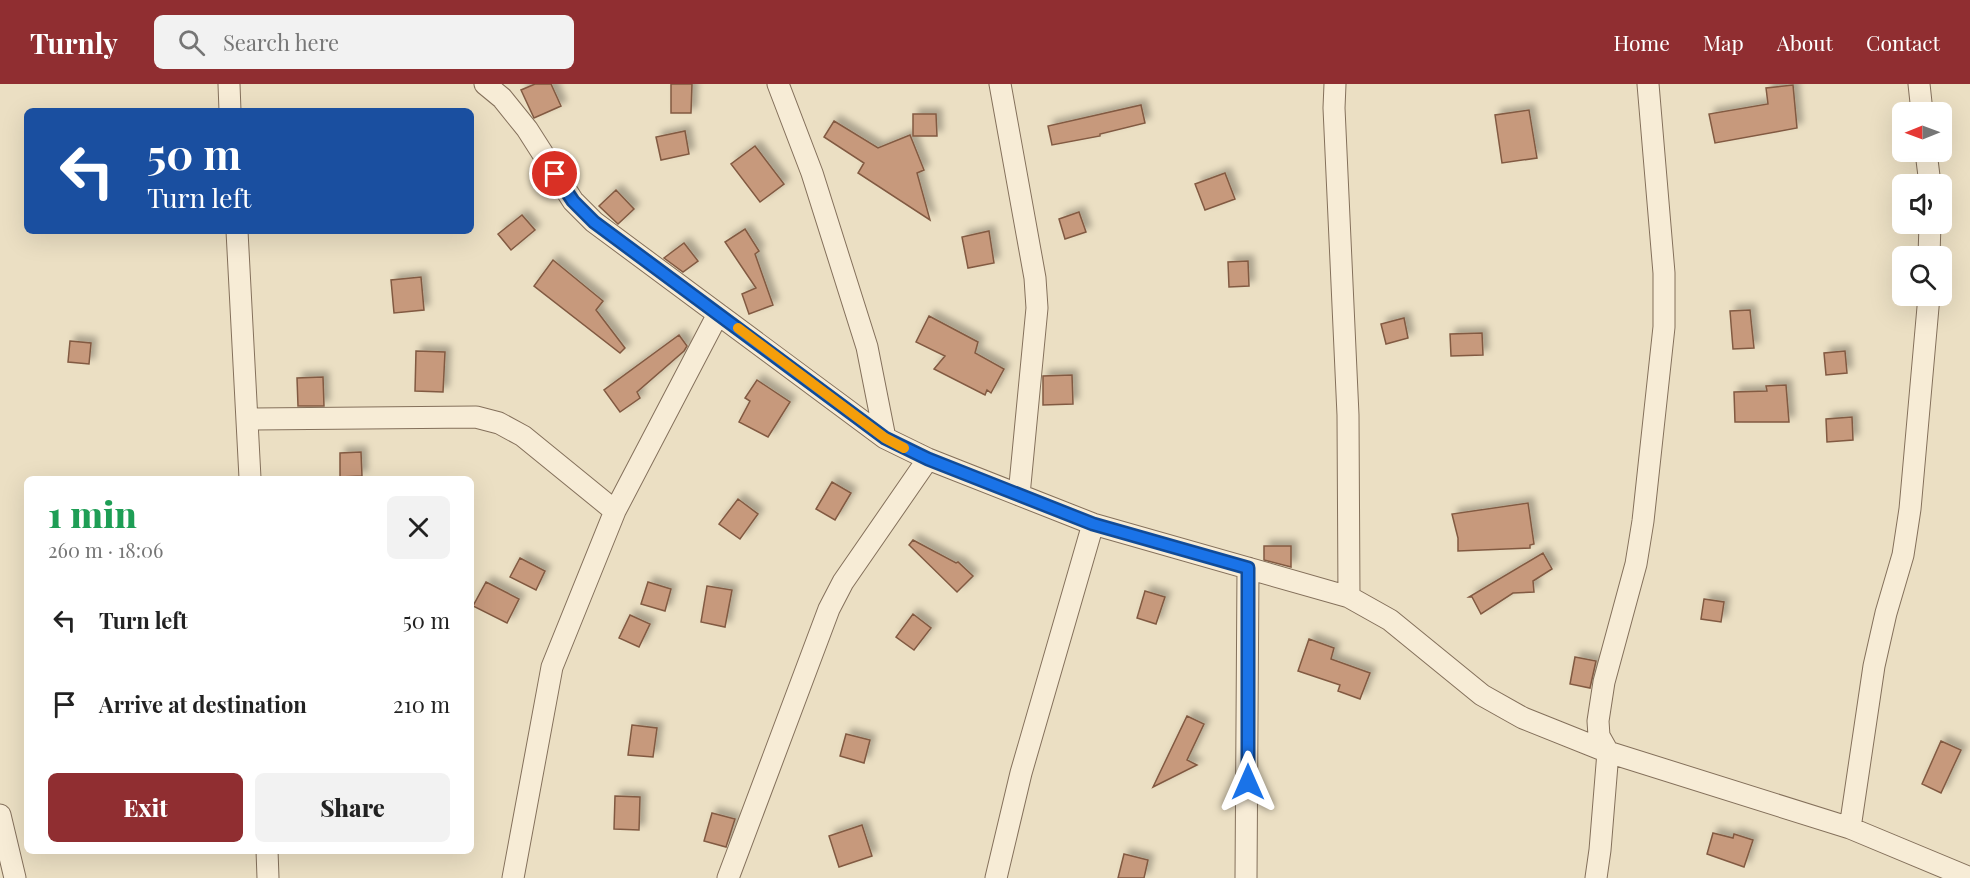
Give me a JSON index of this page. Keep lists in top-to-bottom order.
{
  "north": "left",
  "page": {
    "header": "Turnly",
    "search": "Search here",
    "nav": [
      "Home",
      "Map",
      "About",
      "Contact"
    ],
    "turn": ["50 m", "Turn left"],
    "heading": ["1 min", "260 m · 18:06"],
    "list": [
      {
        "name": "Turn left",
        "value": "50 m"
      },
      {
        "name": "Arrive at destination",
        "value": "210 m"
      }
    ],
    "buttons": ["Exit", "Share"]
  }
}
